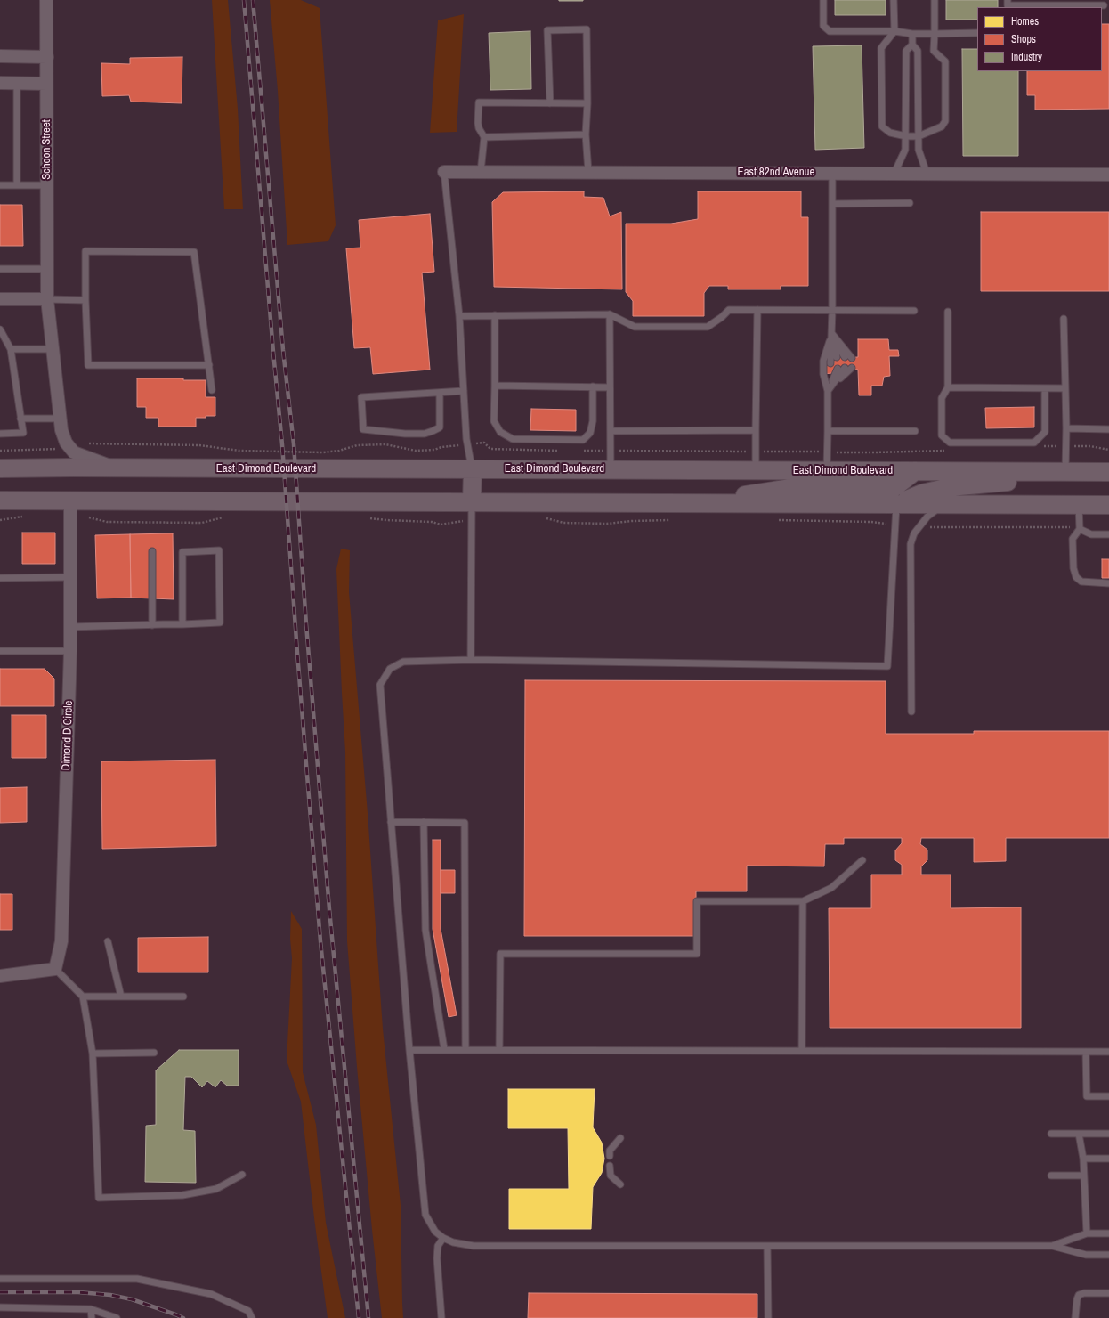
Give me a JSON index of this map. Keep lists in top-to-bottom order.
{
  "streets": {
    "main road": ["East Dimond Boulevard"],
    "street": ["Schoon Street", "East 82nd Avenue", "Dimond D Circle"]
  },
  "legend": ["Homes", "Shops", "Industry"]
}
